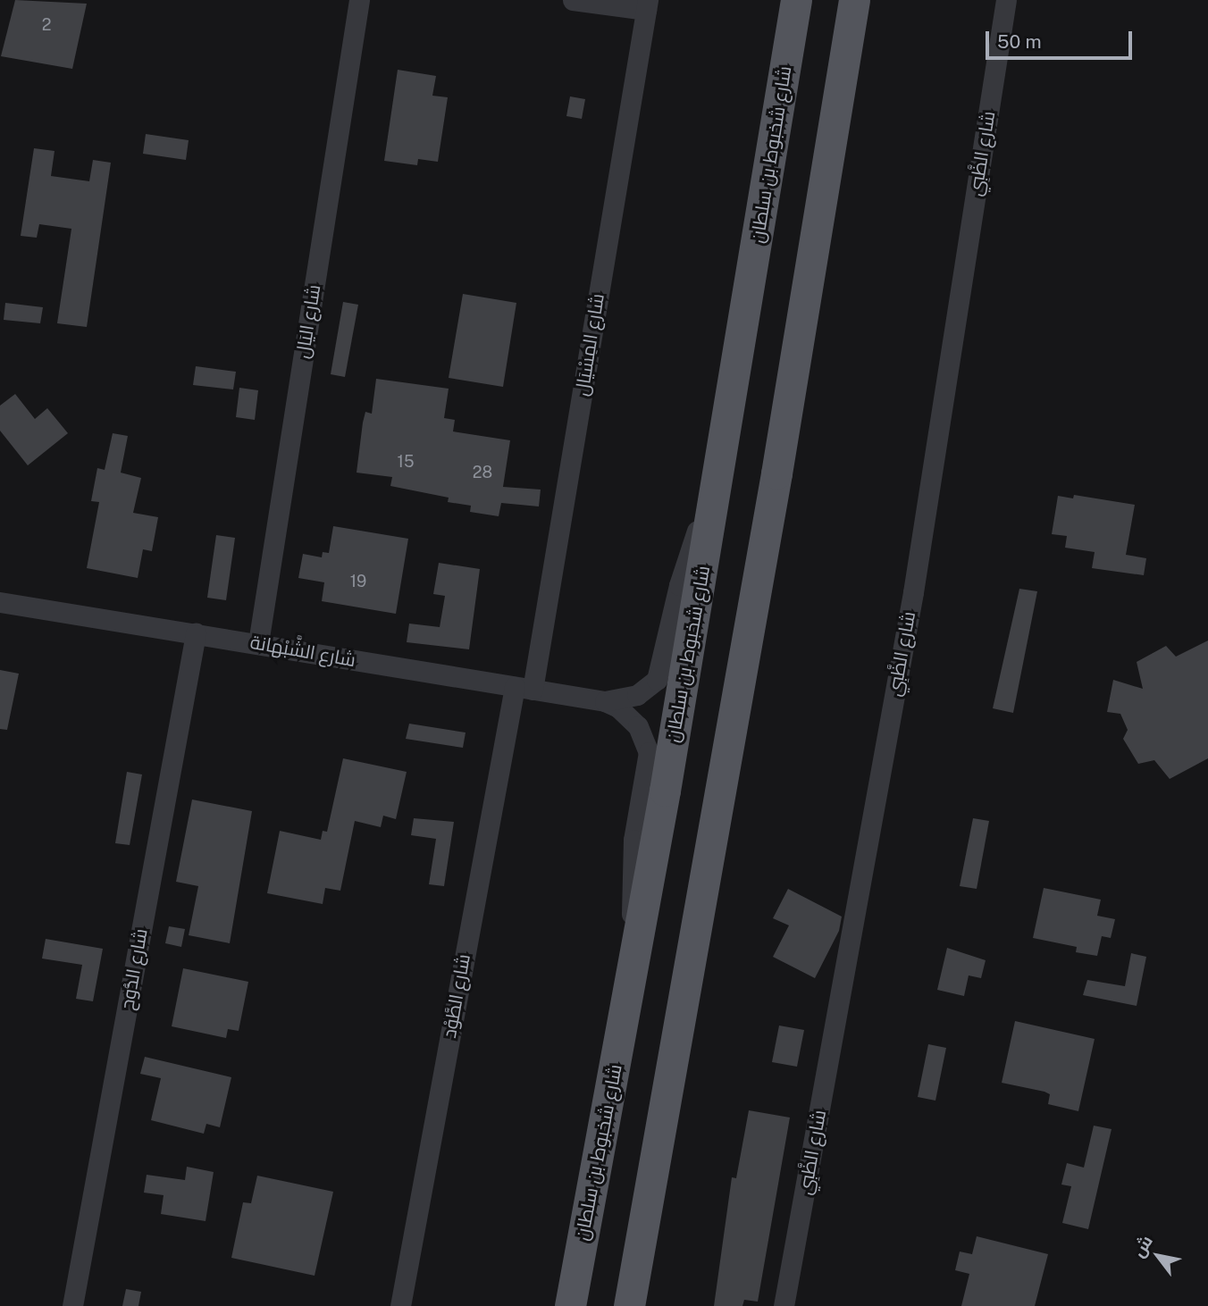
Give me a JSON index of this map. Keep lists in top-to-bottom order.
{
  "streets": {
    "main road": ["شارع شخبوط بن سلطان"],
    "street": [
      "شارع الظَّبِي",
      "شارع اليَال",
      "شارع المِسْيَال",
      "شارع الشَّبْهانة",
      "شارع الدُّوح",
      "شارع الطَّوْد"
    ]
  },
  "crossings": [
    ["شارع شخبوط بن سلطان", "شارع الشَّبْهانة"],
    ["شارع اليَال", "شارع الشَّبْهانة"],
    ["شارع المِسْيَال", "شارع الشَّبْهانة"],
    ["شارع المِسْيَال", "شارع الطَّوْد"],
    ["شارع الشَّبْهانة", "شارع الدُّوح"],
    ["شارع الشَّبْهانة", "شارع الطَّوْد"]
  ],
  "house_numbers": [
    "2",
    "15",
    "28",
    "19"
  ],
  "scale_bar": "50 m",
  "north": "top left"
}
